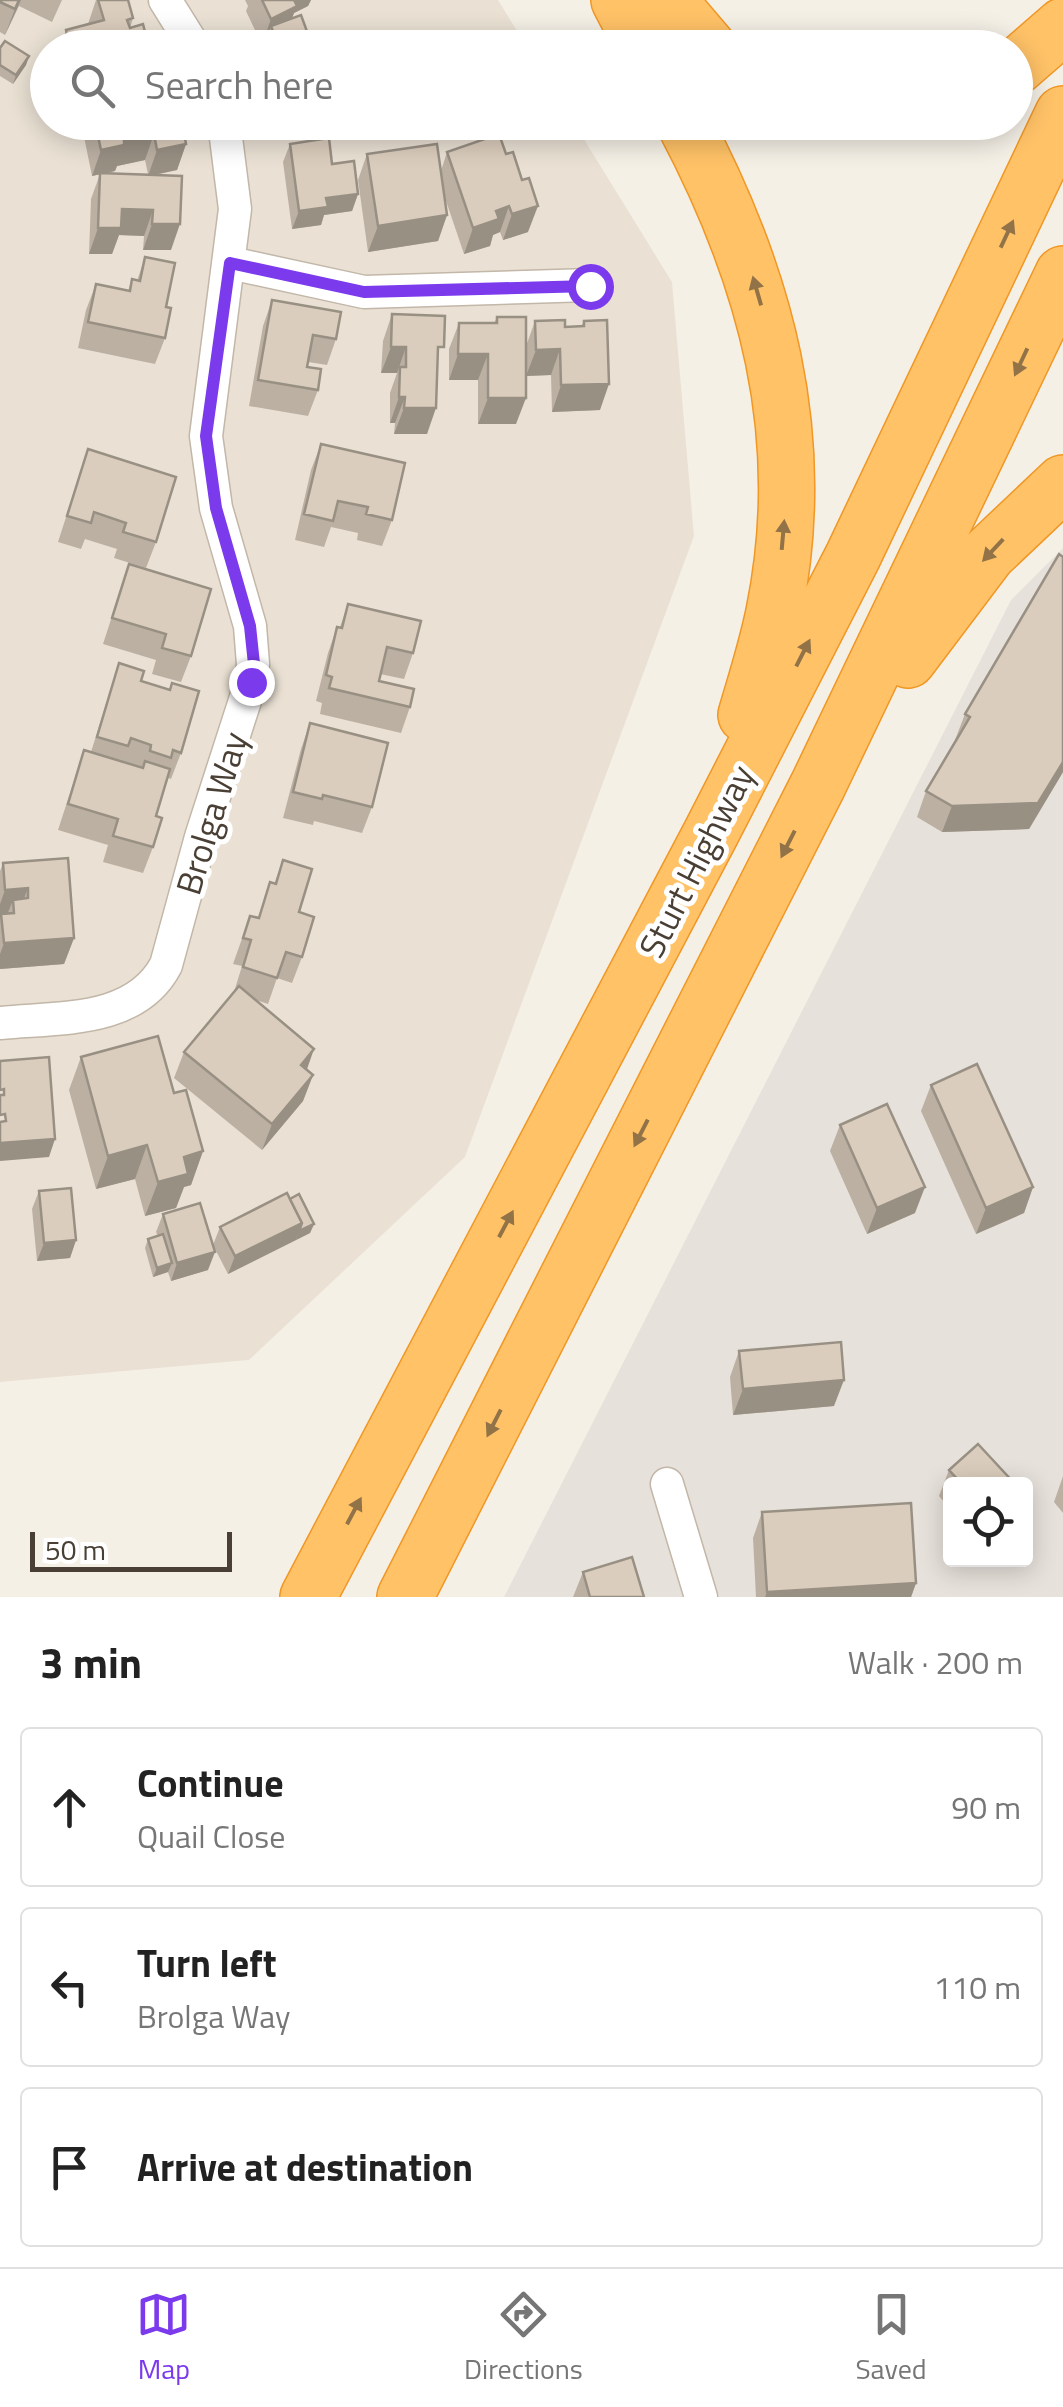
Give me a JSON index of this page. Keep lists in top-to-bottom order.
{
  "streets": {
    "highway": ["Sturt Highway"],
    "street": ["Brolga Way"]
  },
  "scale_bar": "50 m",
  "page": {
    "search": "Search here",
    "scale": "50 m",
    "heading": ["3 min", "Walk · 200 m"],
    "list": [
      ["Continue", "Quail Close", "90 m"],
      ["Turn left", "Brolga Way", "110 m"],
      "Arrive at destination"
    ],
    "nav": ["Map", "Directions", "Saved"]
  }
}
